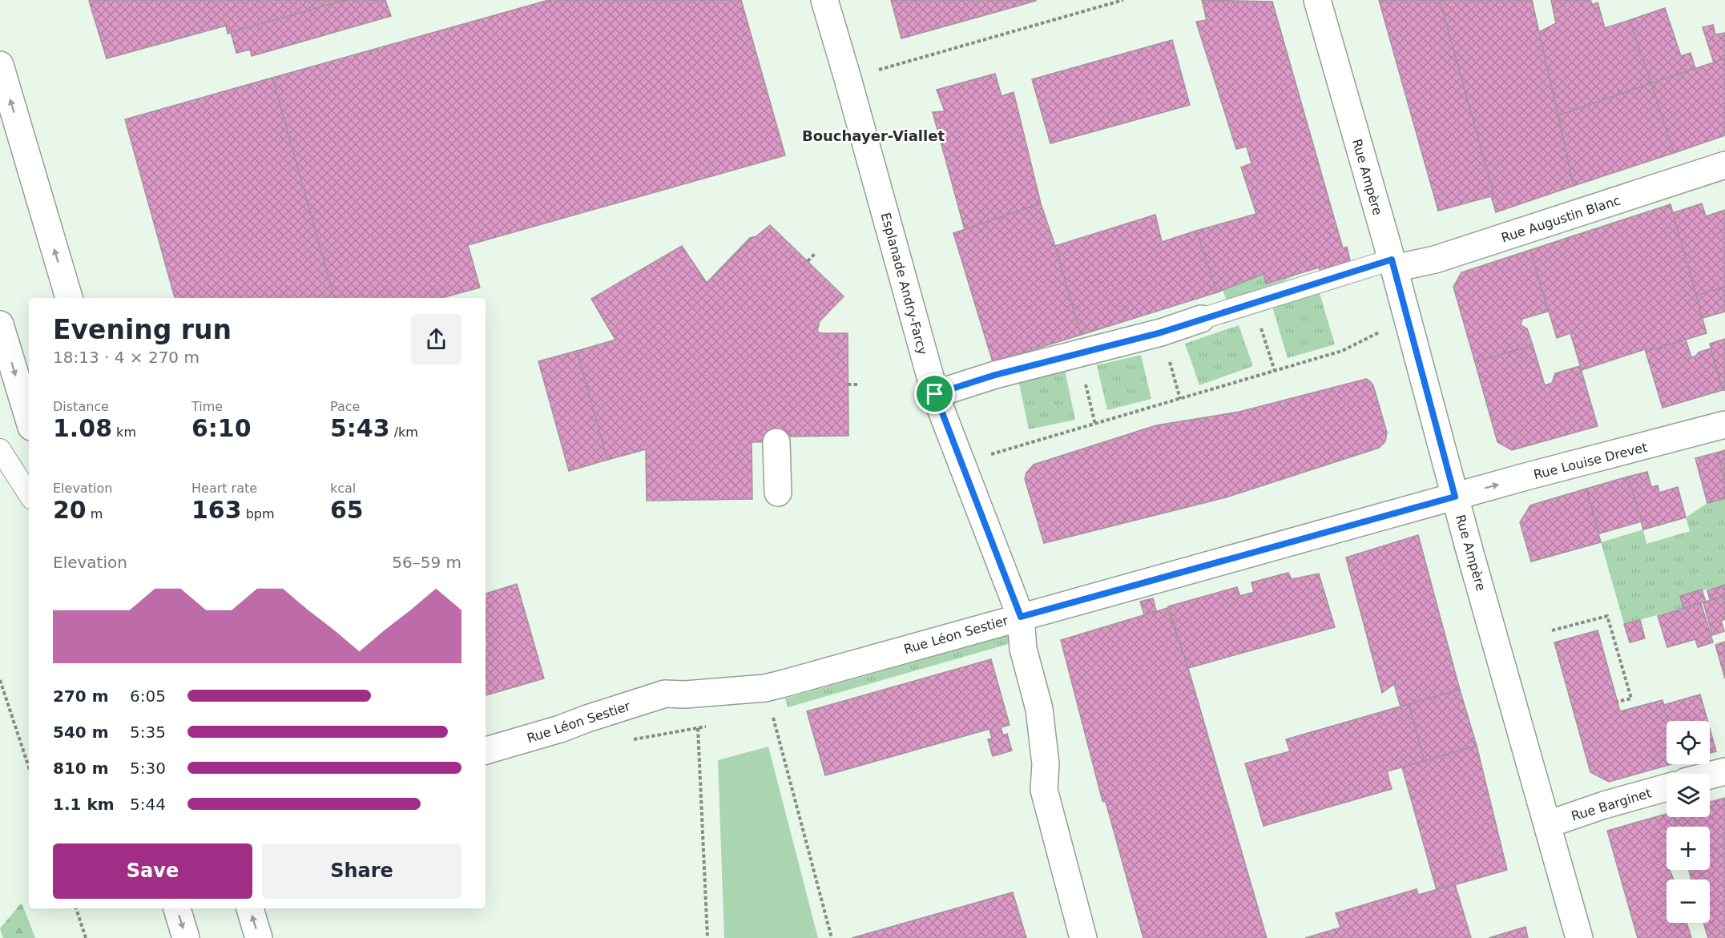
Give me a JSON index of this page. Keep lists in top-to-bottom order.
{
  "streets": {
    "main road": [
      "Rue Ampère",
      "Rue Augustin Blanc",
      "Esplanade Andry-Farcy",
      "Rue Louise Drevet",
      "Rue Léon Sestier",
      "Rue Barginet"
    ]
  },
  "crossings": [
    ["Rue Ampère", "Rue Augustin Blanc"],
    ["Rue Ampère", "Rue Louise Drevet"],
    ["Rue Ampère", "Rue Léon Sestier"],
    ["Rue Ampère", "Rue Barginet"],
    ["Esplanade Andry-Farcy", "Rue Léon Sestier"],
    ["Rue Louise Drevet", "Rue Léon Sestier"]
  ],
  "one_way": ["Rue Louise Drevet"],
  "districts": ["Bouchayer-Viallet"],
  "page": {
    "heading": ["Evening run", "18:13 · 4 × 270 m"],
    "stats": [
      ["Distance", "1.08 km"],
      ["Time", "6:10"],
      ["Pace", "5:43 /km"],
      ["Elevation", "20 m"],
      ["Heart rate", "163 bpm"],
      ["kcal", "65"]
    ],
    "chart": ["Elevation", "56–59 m"],
    "list": [
      {
        "name": "270 m",
        "note": "6:05"
      },
      {
        "name": "540 m",
        "note": "5:35"
      },
      {
        "name": "810 m",
        "note": "5:30"
      },
      {
        "name": "1.1 km",
        "note": "5:44"
      }
    ],
    "map_buttons": ["+", "−"],
    "buttons": ["Save", "Share"]
  }
}
